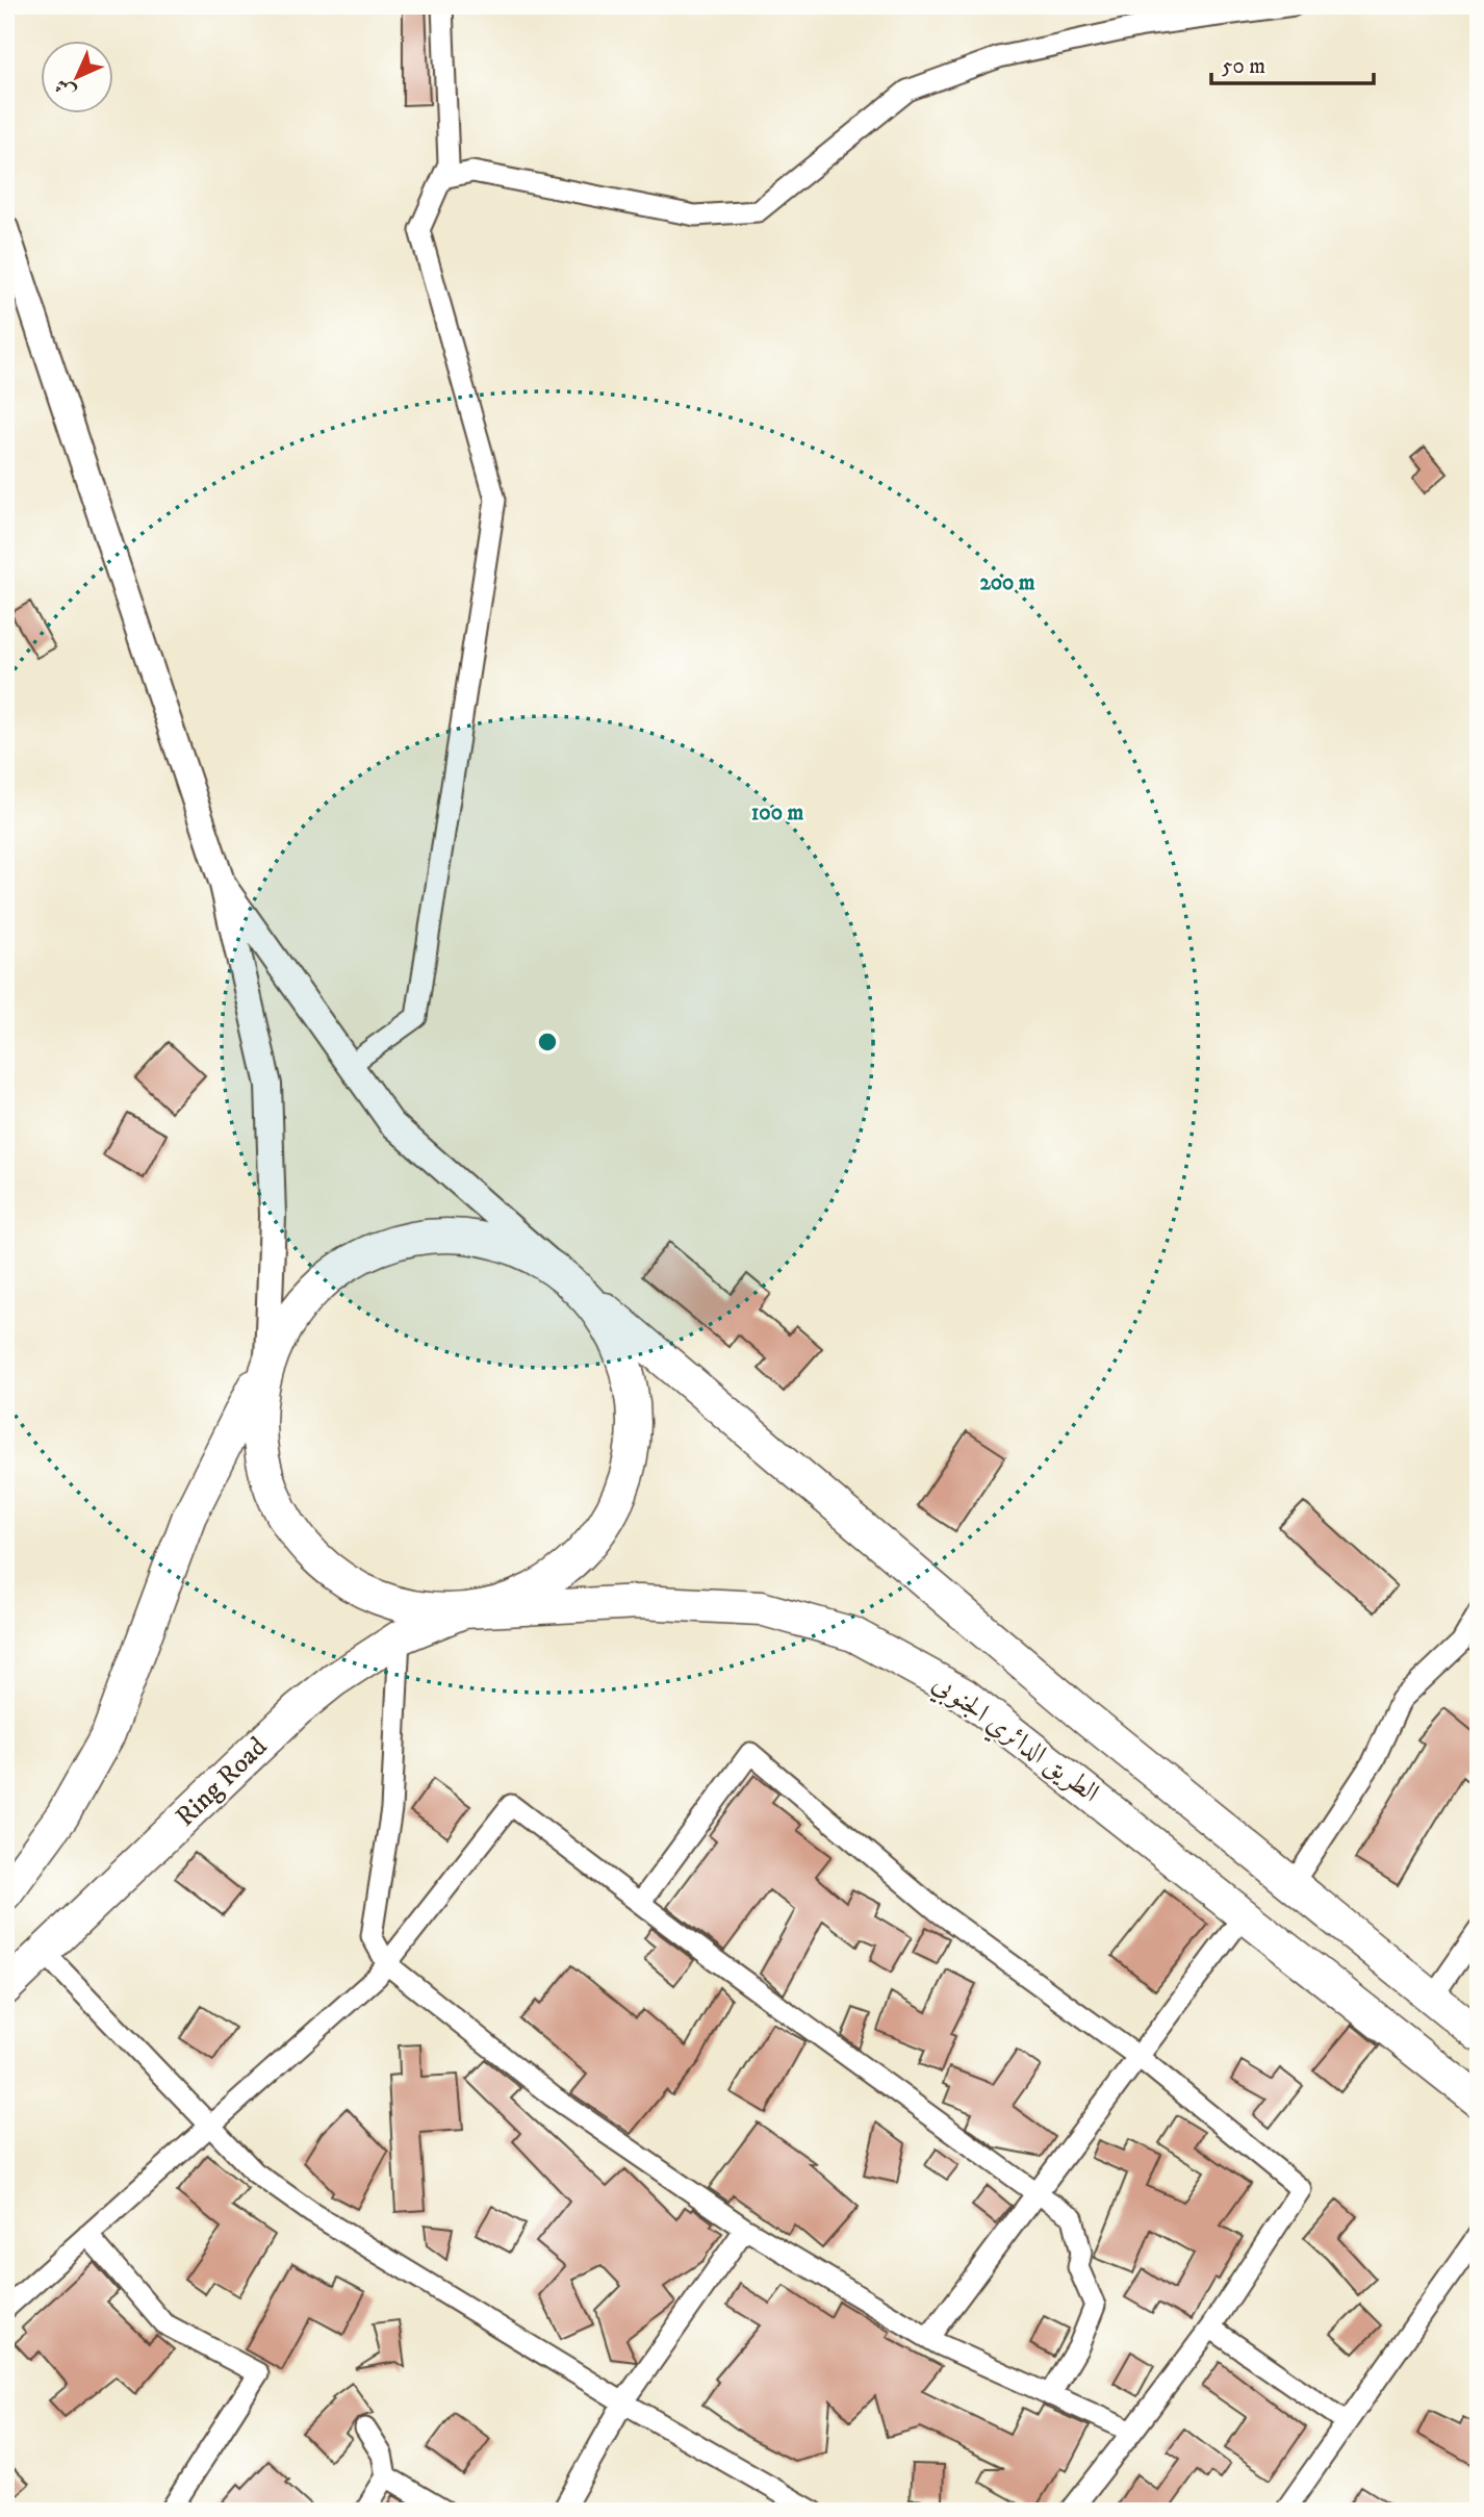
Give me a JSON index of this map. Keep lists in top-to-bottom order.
{
  "streets": {
    "main road": ["الطريق الدائري الجنوبي", "Ring Road"]
  },
  "crossings": [
    ["الطريق الدائري الجنوبي", "Ring Road"]
  ],
  "scale_bar": "50 m",
  "north": "bottom left",
  "rings": ["200 m", "100 m"]
}
